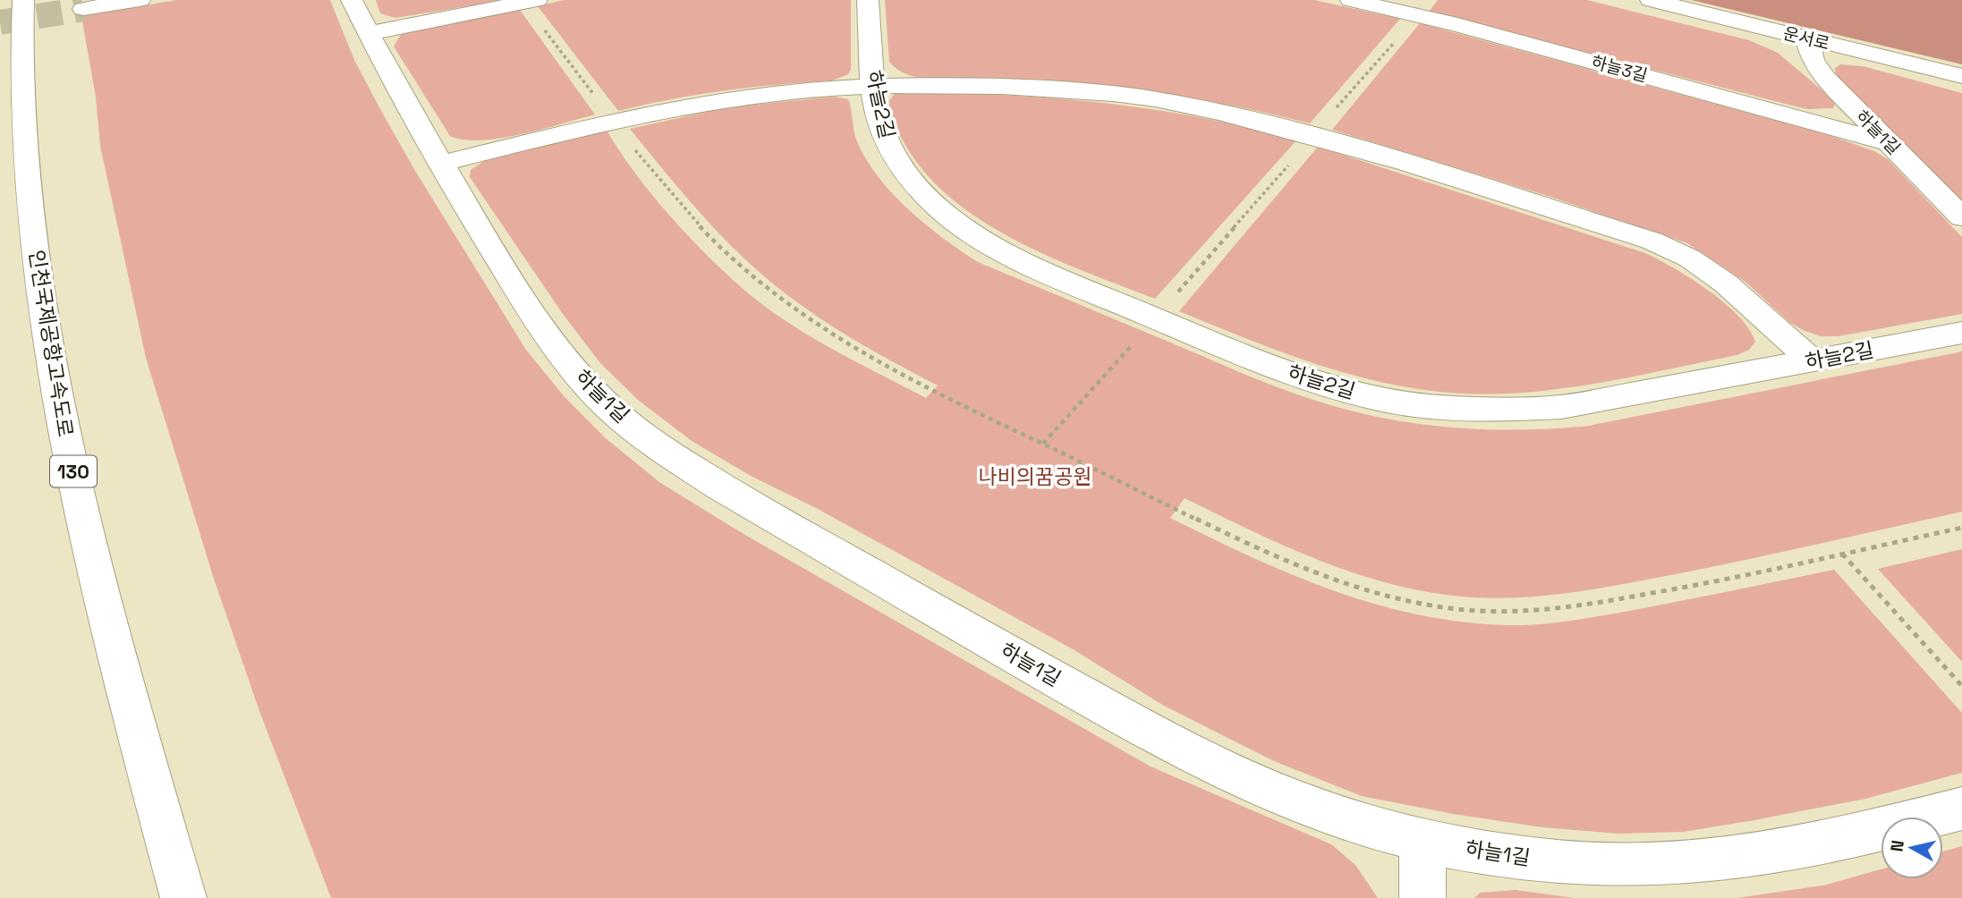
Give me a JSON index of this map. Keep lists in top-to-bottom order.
{
  "streets": {
    "main road": [
      "운서로",
      "하늘3길",
      "하늘2길",
      "하늘1길",
      "인천국제공항고속도로",
      "130"
    ]
  },
  "crossings": [
    ["운서로", "하늘1길"],
    ["하늘3길", "하늘1길"]
  ],
  "parks": ["나비의꿈공원"],
  "north": "left"
}
